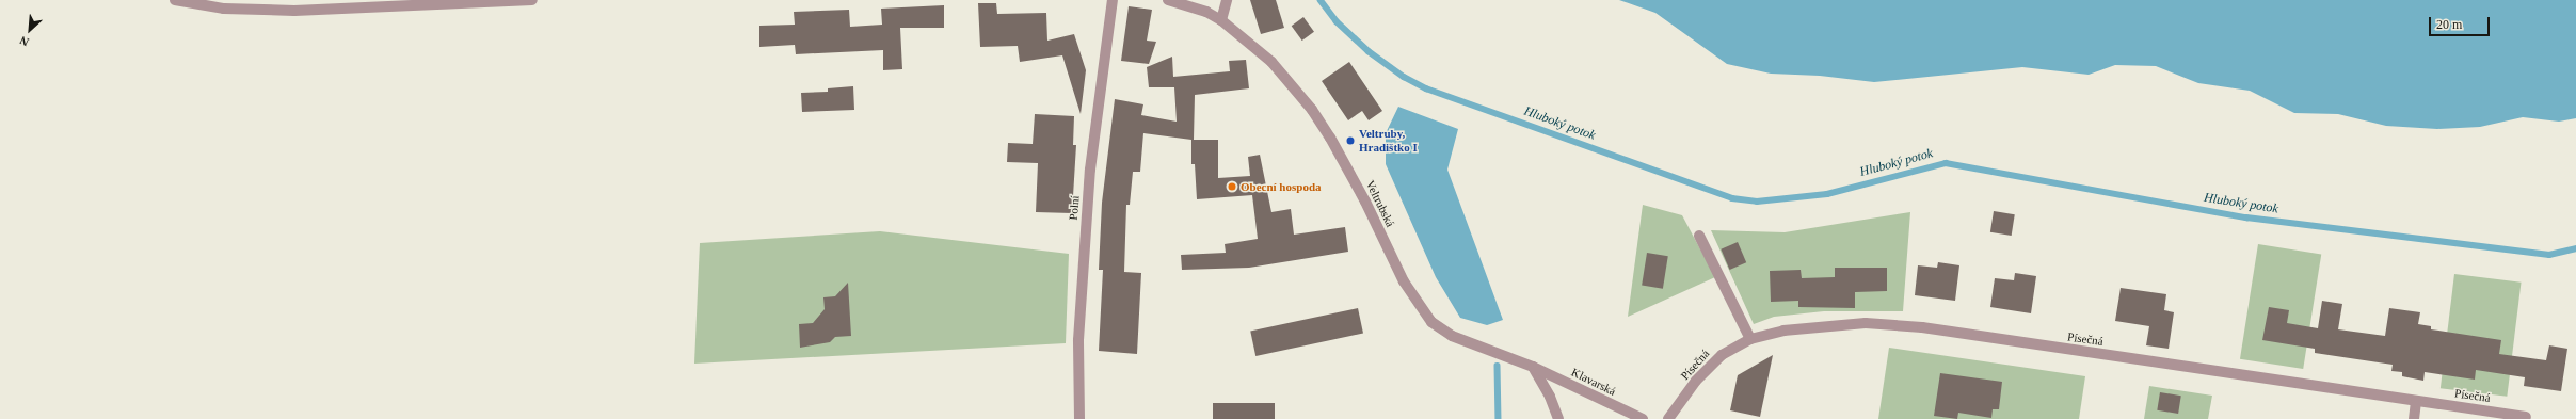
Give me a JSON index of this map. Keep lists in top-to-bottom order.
{
  "streets": {
    "street": [
      "Veltrubská",
      "Polní",
      "Písečná",
      "Klavarská"
    ]
  },
  "crossings": [
    ["Veltrubská", "Klavarská"]
  ],
  "water": ["Hluboký potok"],
  "places": ["Veltruby, Hradištko I", "Obecní hospoda"],
  "scale_bar": "20 m",
  "north": "bottom left"
}
